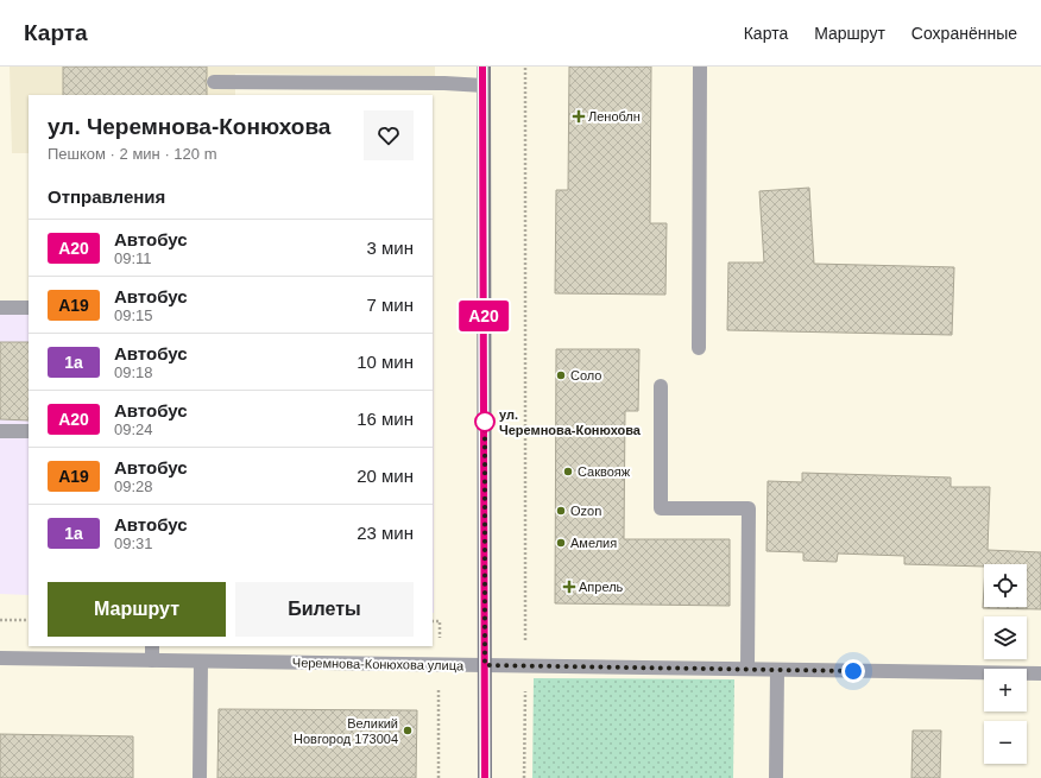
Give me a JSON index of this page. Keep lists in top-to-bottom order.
{
  "streets": {
    "street": ["Черемнова-Конюхова улица"]
  },
  "places": {
    "health": ["Леноблн", "Апрель"],
    "other": [
      "Соло",
      "ул. Черемнова-Конюхова",
      "Саквояж",
      "Ozon",
      "Амелия",
      "Великий Новгород 173004"
    ]
  },
  "lines": ["bus line А20"],
  "page": {
    "header": "Карта",
    "nav": ["Карта", "Маршрут", "Сохранённые"],
    "on_map": "А20",
    "heading": [
      ["ул. Черемнова-Конюхова", "Пешком · 2 мин · 120 m"],
      "Отправления"
    ],
    "list": [
      {
        "mark": "А20",
        "name": "Автобус",
        "note": "09:11",
        "value": "3 мин"
      },
      {
        "mark": "A19",
        "name": "Автобус",
        "note": "09:15",
        "value": "7 мин"
      },
      {
        "mark": "1a",
        "name": "Автобус",
        "note": "09:18",
        "value": "10 мин"
      },
      {
        "mark": "А20",
        "name": "Автобус",
        "note": "09:24",
        "value": "16 мин"
      },
      {
        "mark": "A19",
        "name": "Автобус",
        "note": "09:28",
        "value": "20 мин"
      },
      {
        "mark": "1a",
        "name": "Автобус",
        "note": "09:31",
        "value": "23 мин"
      }
    ],
    "map_buttons": ["+", "−"],
    "buttons": ["Маршрут", "Билеты"]
  }
}
